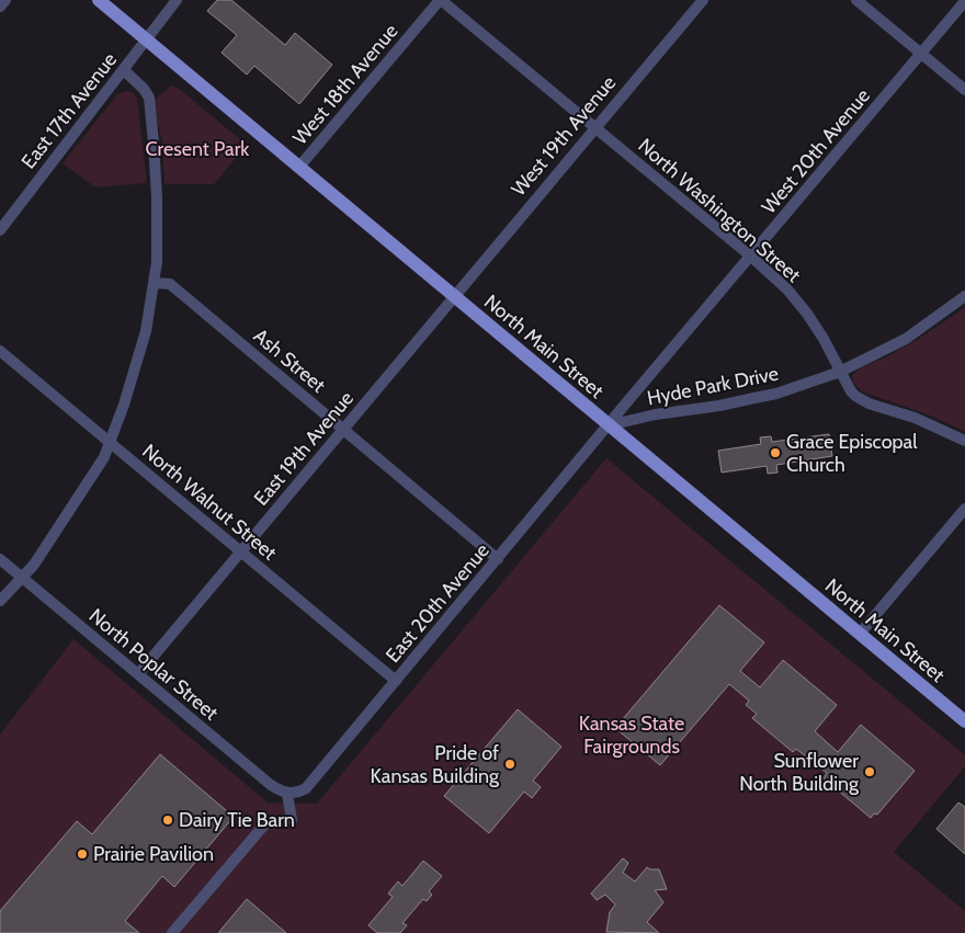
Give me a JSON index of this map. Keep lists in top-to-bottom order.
{
  "streets": {
    "main road": ["North Main Street"],
    "street": [
      "West 18th Avenue",
      "East 17th Avenue",
      "West 19th Avenue",
      "West 20th Avenue",
      "North Washington Street",
      "Ash Street",
      "Hyde Park Drive",
      "East 19th Avenue",
      "North Walnut Street",
      "East 20th Avenue",
      "North Poplar Street"
    ]
  },
  "crossings": [
    ["West 18th Avenue", "North Washington Street"],
    ["West 18th Avenue", "North Main Street"],
    ["East 17th Avenue", "North Main Street"],
    ["West 19th Avenue", "North Washington Street"],
    ["West 19th Avenue", "North Main Street"],
    ["West 19th Avenue", "East 19th Avenue"],
    ["West 20th Avenue", "North Washington Street"],
    ["West 20th Avenue", "North Main Street"],
    ["West 20th Avenue", "Hyde Park Drive"],
    ["West 20th Avenue", "East 20th Avenue"],
    ["North Washington Street", "Hyde Park Drive"],
    ["North Main Street", "Hyde Park Drive"],
    ["North Main Street", "East 19th Avenue"],
    ["North Main Street", "East 20th Avenue"],
    ["Ash Street", "East 19th Avenue"],
    ["Ash Street", "East 20th Avenue"],
    ["Hyde Park Drive", "East 20th Avenue"],
    ["East 19th Avenue", "North Walnut Street"],
    ["East 19th Avenue", "North Poplar Street"],
    ["North Walnut Street", "East 20th Avenue"],
    ["East 20th Avenue", "North Poplar Street"]
  ],
  "parks": ["Cresent Park", "Kansas State Fairgrounds"],
  "places": [
    "Grace Episcopal Church",
    "Pride of Kansas Building",
    "Sunflower North Building",
    "Dairy Tie Barn",
    "Prairie Pavilion"
  ]
}
